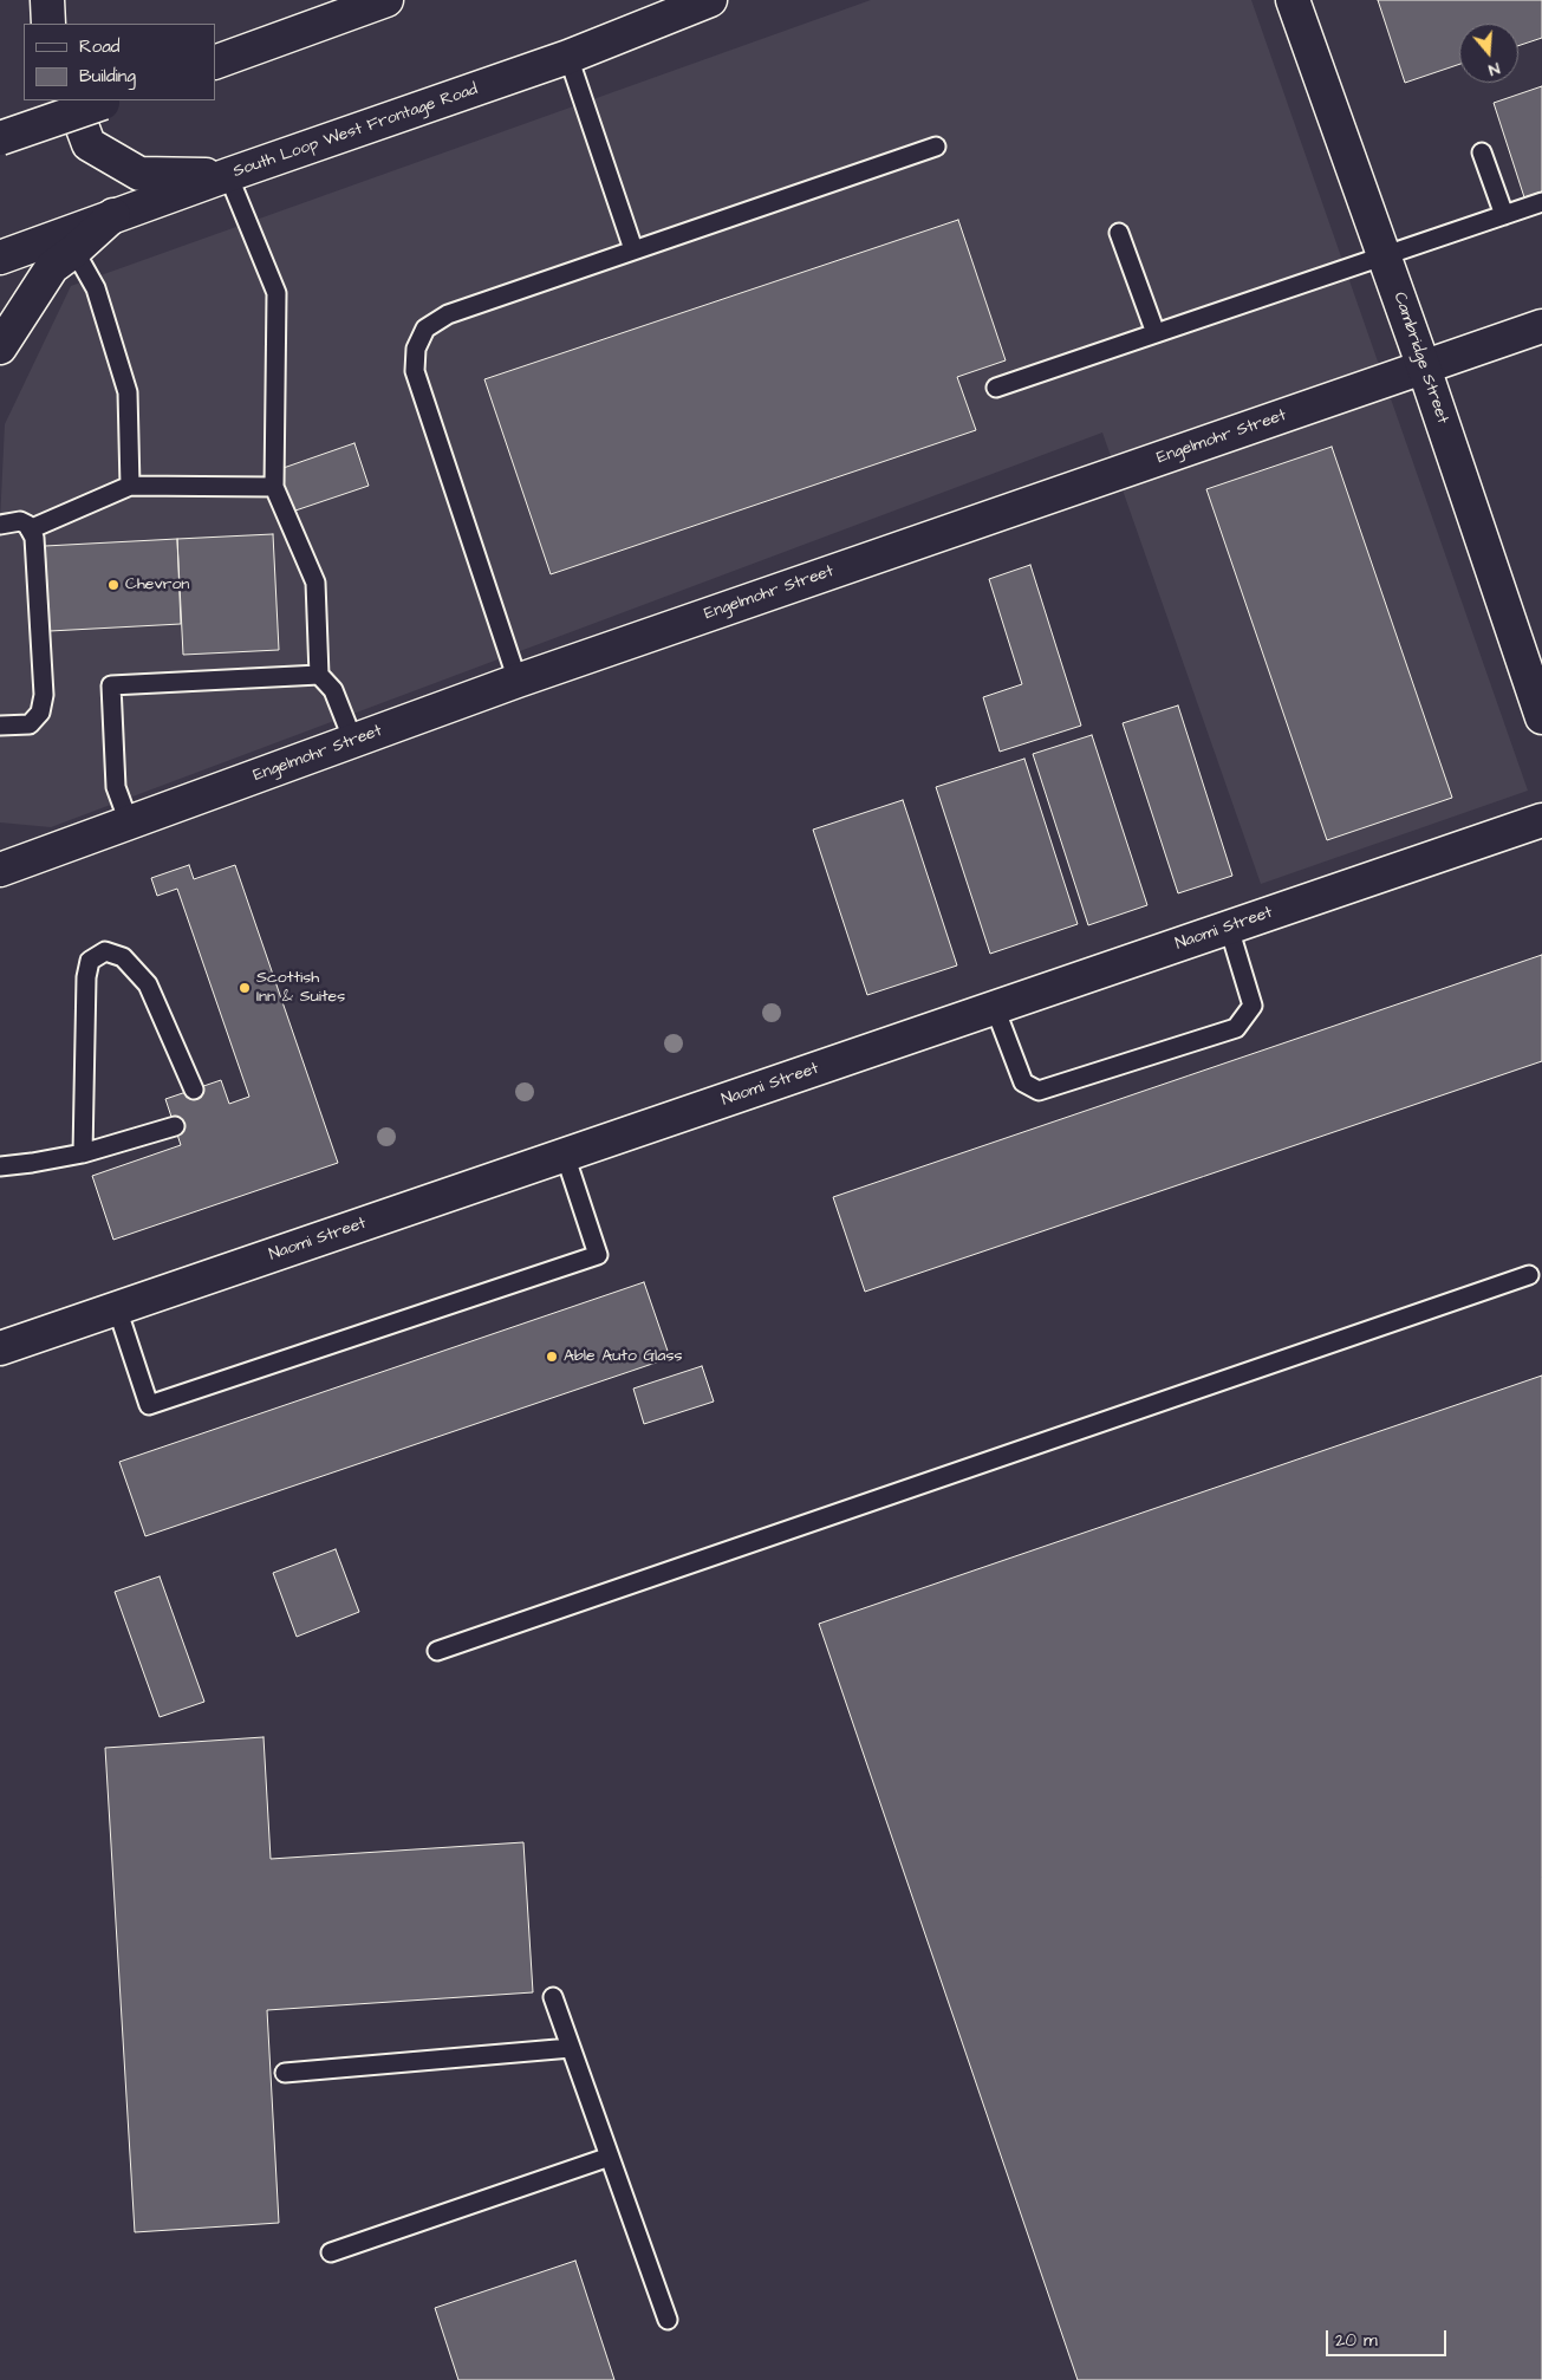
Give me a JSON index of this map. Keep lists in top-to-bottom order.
{
  "streets": {
    "main road": [
      "South Loop West Frontage Road",
      "Cambridge Street",
      "Engelmohr Street",
      "Naomi Street"
    ]
  },
  "crossings": [
    ["Cambridge Street", "Engelmohr Street"]
  ],
  "places": ["Chevron", "Scottish Inn & Suites", "Able Auto Glass"],
  "legend": ["Road", "Building"],
  "scale_bar": "20 m",
  "north": "bottom"
}
